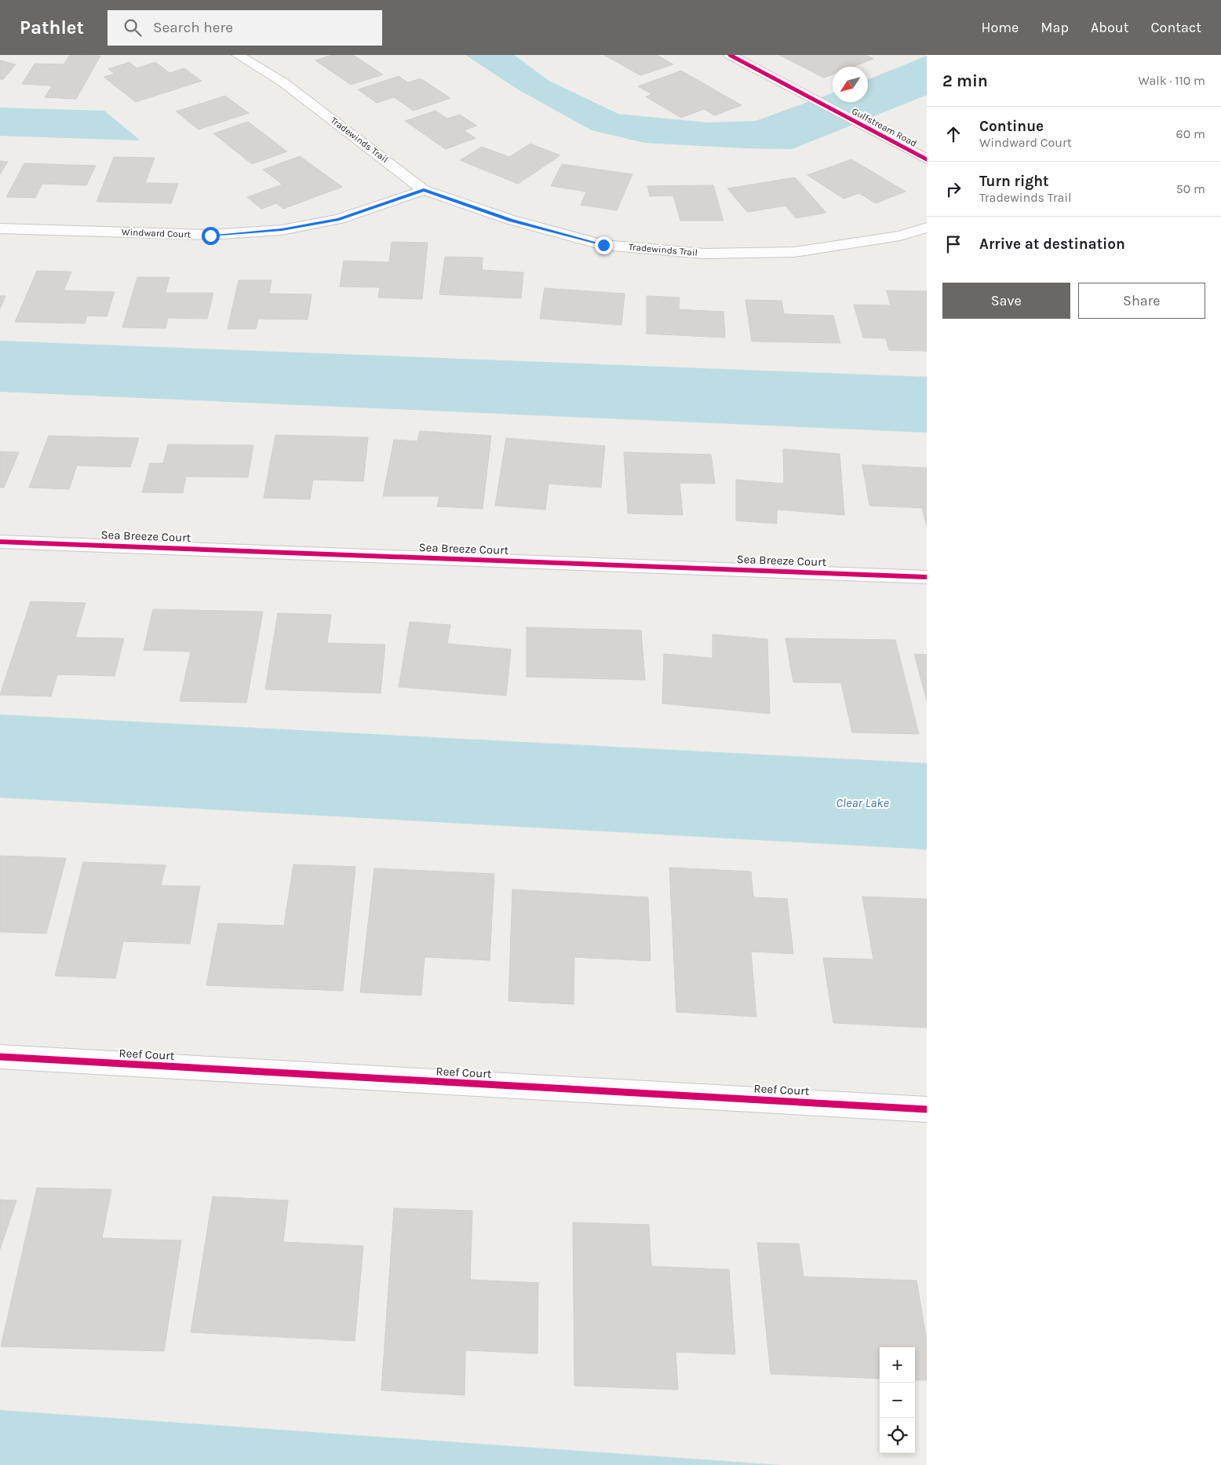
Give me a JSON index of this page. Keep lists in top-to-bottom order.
{
  "streets": {
    "street": [
      "Gulfstream Road",
      "Tradewinds Trail",
      "Windward Court",
      "Sea Breeze Court",
      "Reef Court"
    ]
  },
  "crossings": [
    ["Tradewinds Trail", "Windward Court"]
  ],
  "water": ["Clear Lake"],
  "north": "bottom left",
  "page": {
    "header": "Pathlet",
    "search": "Search here",
    "nav": [
      "Home",
      "Map",
      "About",
      "Contact"
    ],
    "heading": ["2 min", "Walk · 110 m"],
    "list": [
      ["Continue", "Windward Court", "60 m"],
      ["Turn right", "Tradewinds Trail", "50 m"],
      "Arrive at destination"
    ],
    "buttons": ["Save", "Share"],
    "map_buttons": ["+", "−"]
  }
}
